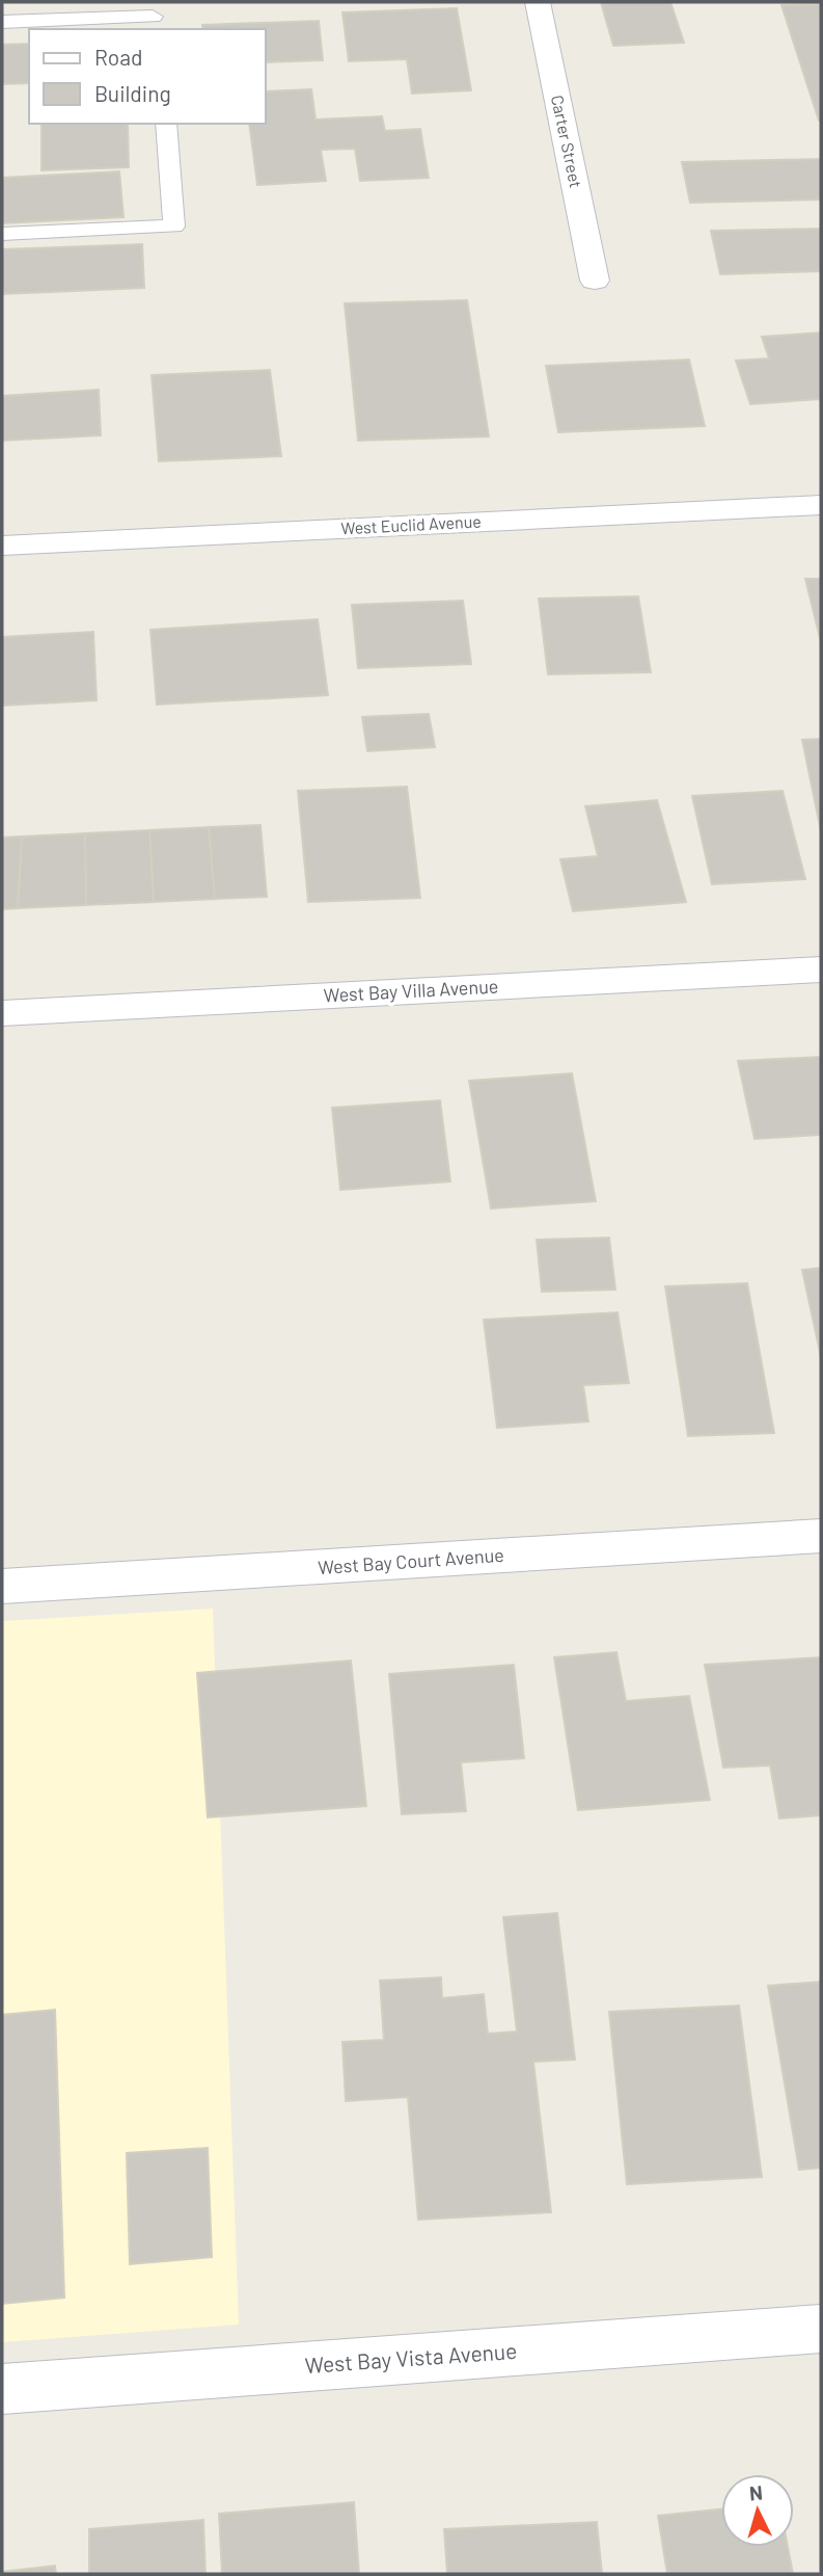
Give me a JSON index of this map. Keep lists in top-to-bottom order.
{
  "streets": {
    "street": [
      "Carter Street",
      "West Euclid Avenue",
      "West Bay Villa Avenue",
      "West Bay Court Avenue",
      "West Bay Vista Avenue"
    ]
  },
  "legend": ["Road", "Building"],
  "north": "top"
}
